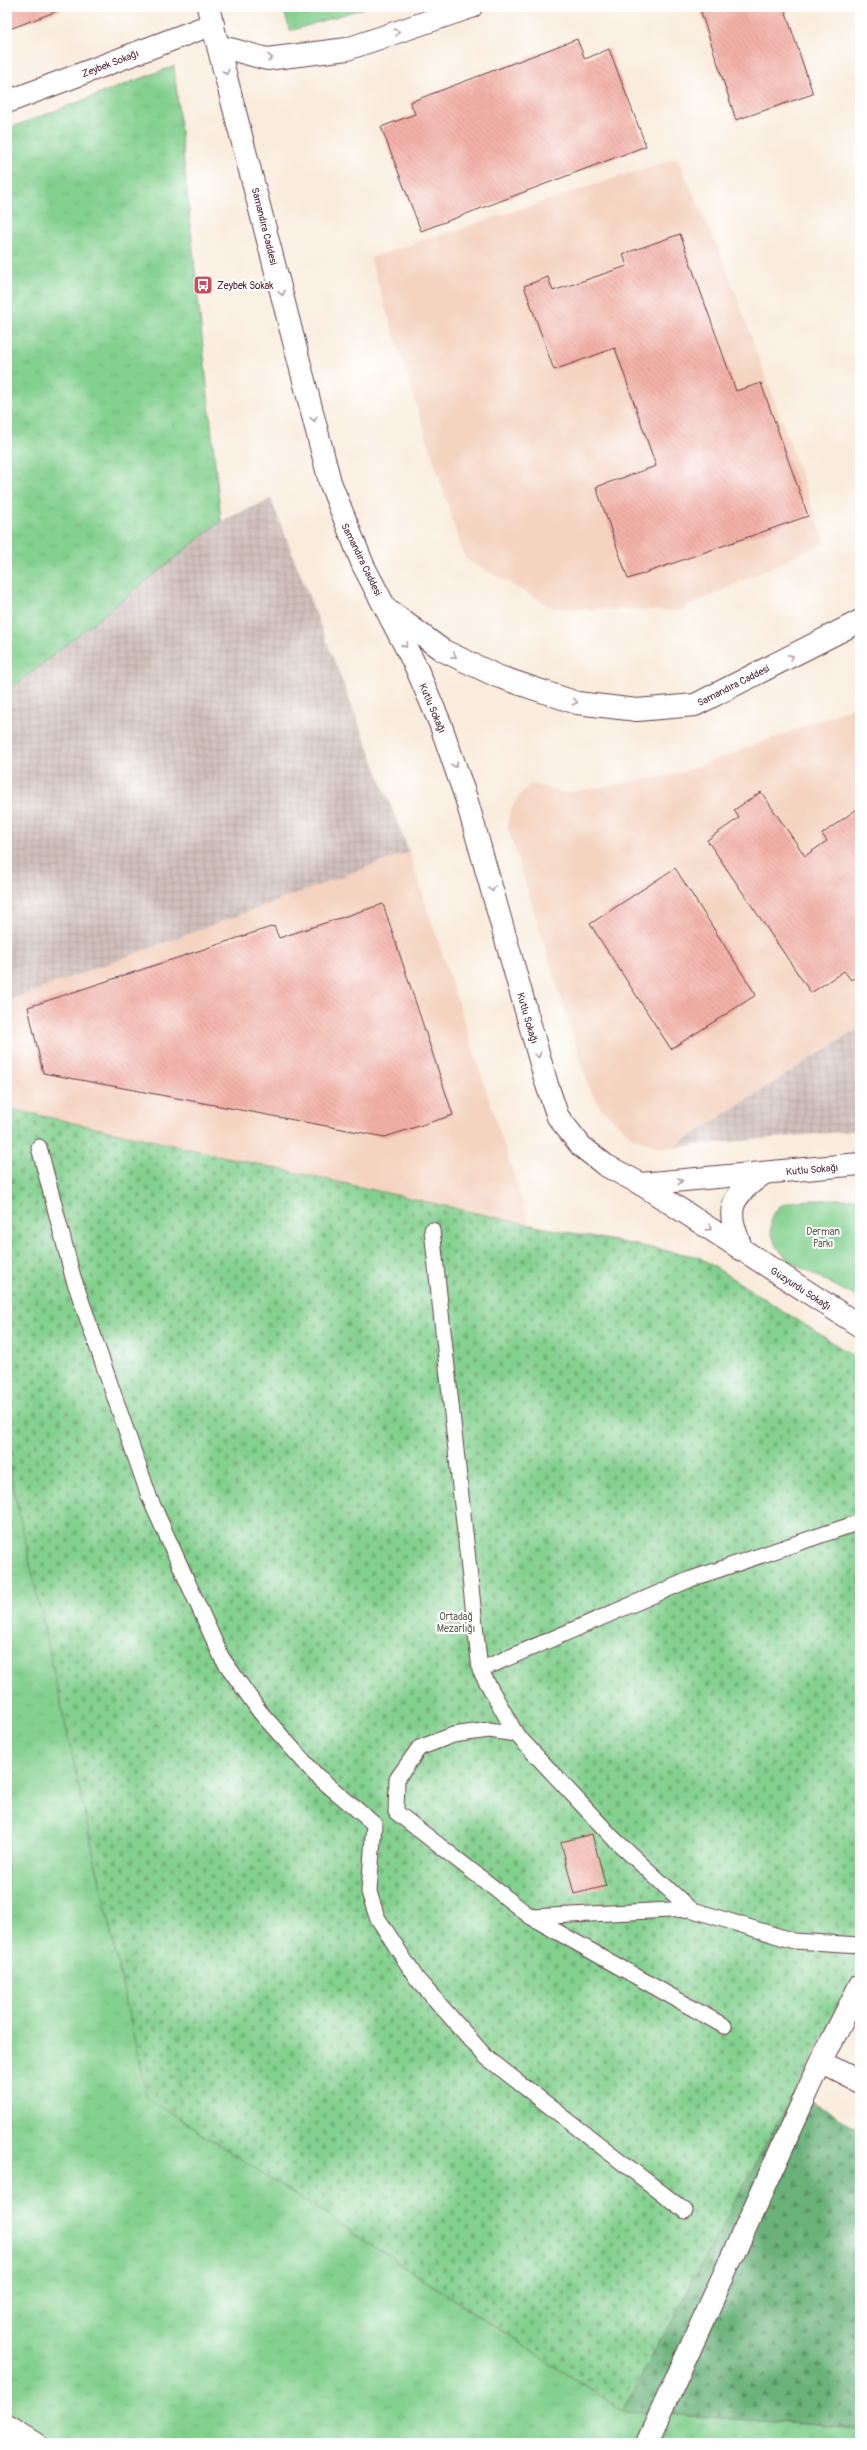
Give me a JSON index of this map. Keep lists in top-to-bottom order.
{
  "streets": {
    "main road": [
      "Zeybek Sokağı",
      "Samandıra Caddesi",
      "Kutlu Sokağı",
      "Güzyurdu Sokağı"
    ]
  },
  "crossings": [
    ["Zeybek Sokağı", "Samandıra Caddesi"],
    ["Samandıra Caddesi", "Kutlu Sokağı"],
    ["Kutlu Sokağı", "Güzyurdu Sokağı"]
  ],
  "one_way": ["Kutlu Sokağı", "Güzyurdu Sokağı"],
  "parks": ["Derman Parkı", "Ortadağ Mezarlığı"],
  "places": {
    "bus stop": ["Zeybek Sokak"]
  }
}
